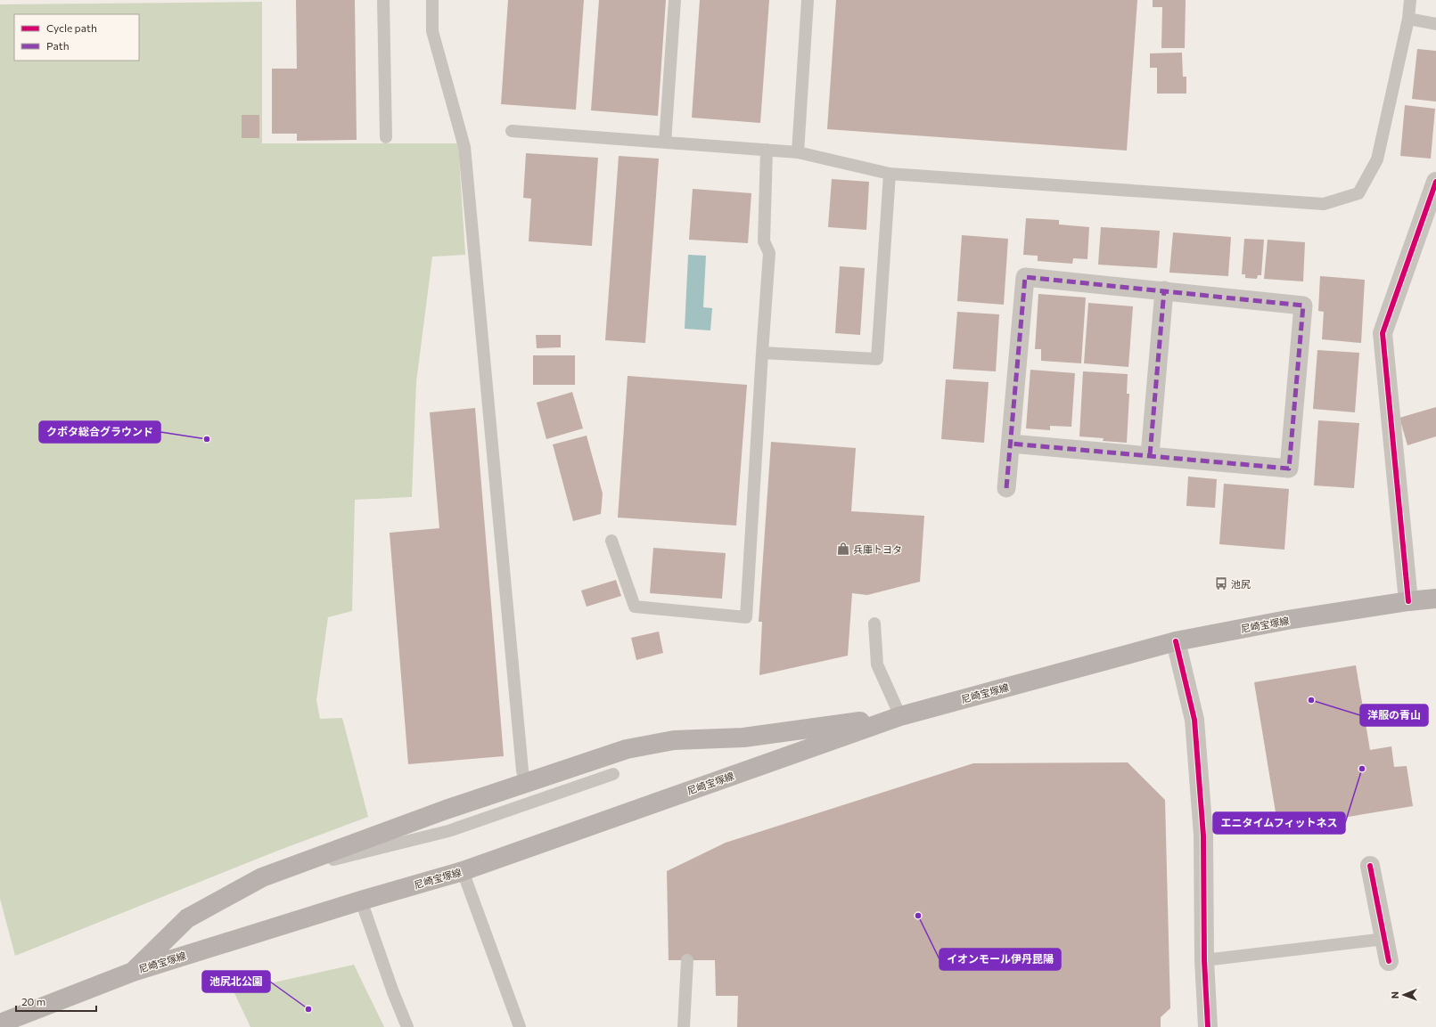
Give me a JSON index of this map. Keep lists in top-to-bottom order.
{
  "streets": {
    "main road": ["尼崎宝塚線"]
  },
  "places": {
    "other": [
      "クボタ総合グラウンド",
      "洋服の青山",
      "エニタイムフィットネス",
      "イオンモール伊丹昆陽",
      "池尻北公園"
    ],
    "shop": ["兵庫トヨタ"],
    "bus stop": ["池尻"]
  },
  "legend": ["Cycle path", "Path"],
  "scale_bar": "20 m",
  "north": "left"
}
